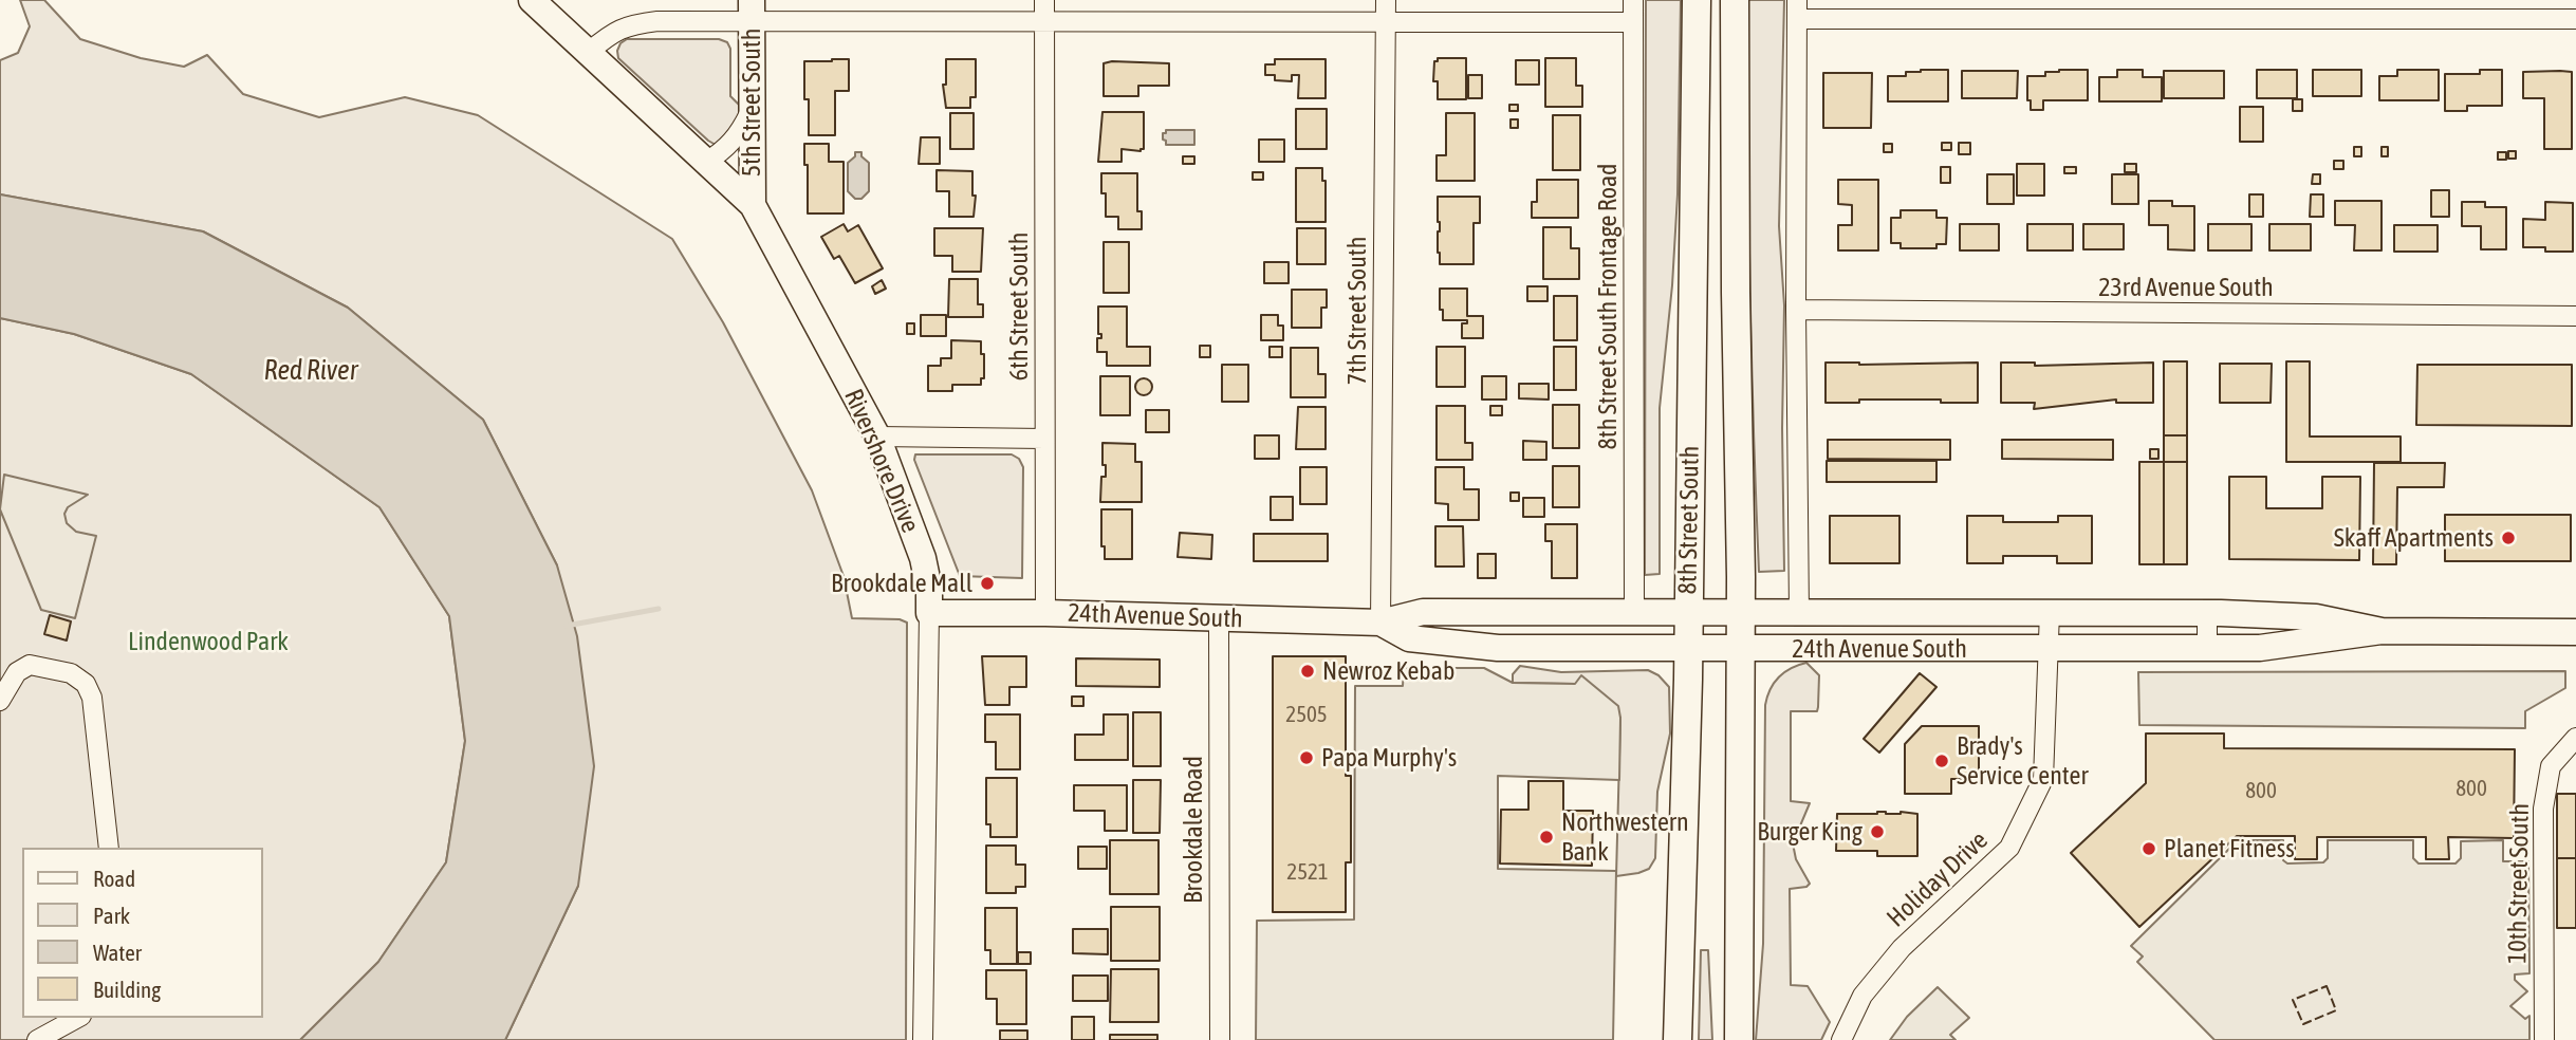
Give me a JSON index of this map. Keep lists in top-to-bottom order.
{
  "streets": {
    "main road": ["8th Street South"],
    "street": [
      "5th Street South",
      "23rd Avenue South",
      "6th Street South",
      "8th Street South Frontage Road",
      "7th Street South",
      "Rivershore Drive",
      "24th Avenue South",
      "Brookdale Road",
      "Holiday Drive",
      "10th Street South"
    ]
  },
  "crossings": [
    ["5th Street South", "Rivershore Drive"],
    ["6th Street South", "24th Avenue South"],
    ["8th Street South Frontage Road", "24th Avenue South"],
    ["7th Street South", "24th Avenue South"],
    ["Rivershore Drive", "24th Avenue South"],
    ["8th Street South", "24th Avenue South"],
    ["24th Avenue South", "Brookdale Road"],
    ["24th Avenue South", "Holiday Drive"]
  ],
  "water": ["Red River"],
  "parks": ["Lindenwood Park"],
  "places": [
    "Skaff Apartments",
    "Brookdale Mall",
    "Newroz Kebab",
    "Papa Murphy's",
    "Brady's Service Center",
    "Burger King",
    "Northwestern Bank",
    "Planet Fitness"
  ],
  "house_numbers": [
    "2505",
    "800",
    "800",
    "2521"
  ],
  "legend": [
    "Road",
    "Park",
    "Water",
    "Building"
  ]
}
